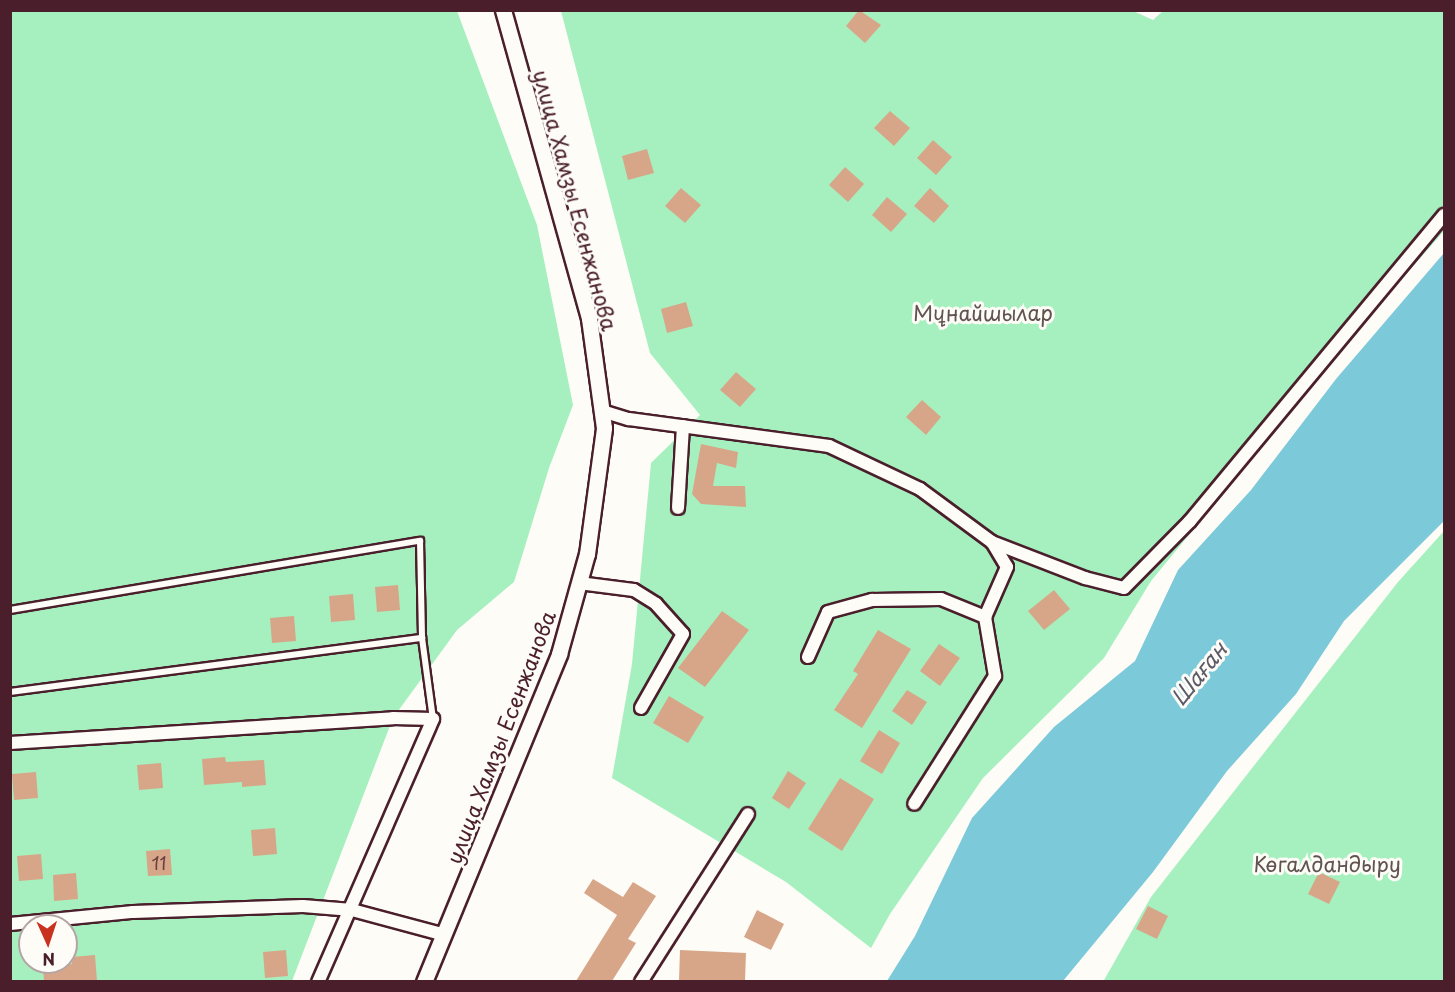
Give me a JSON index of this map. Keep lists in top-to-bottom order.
{
  "streets": {
    "street": ["улица Хамзы Есенжанова"]
  },
  "water": ["Шаған"],
  "parks": ["Мұнайшылар", "Көгалдандыру"],
  "house_numbers": ["11"],
  "north": "bottom"
}
